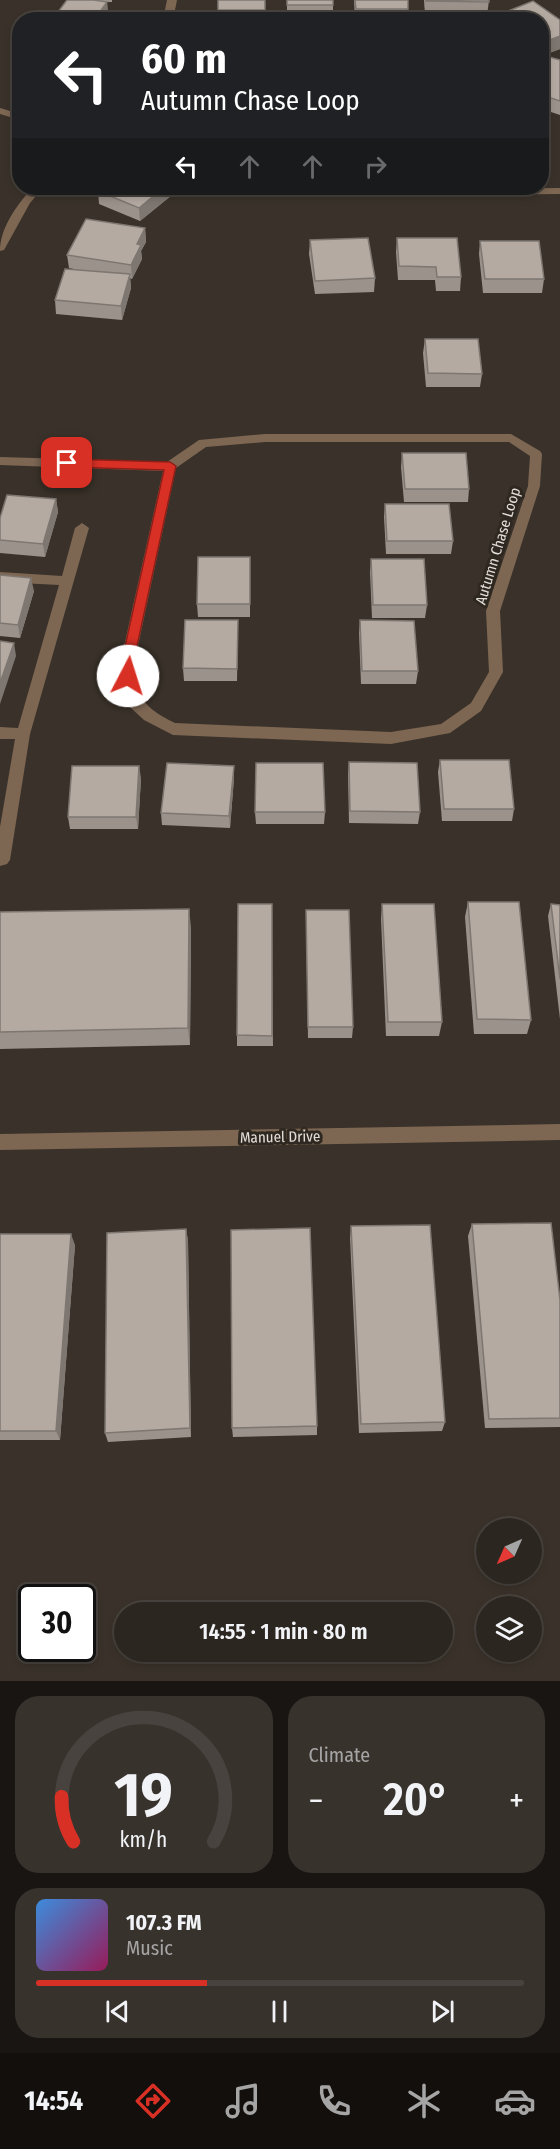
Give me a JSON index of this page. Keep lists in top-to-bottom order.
{
  "streets": {
    "street": ["Autumn Chase Loop", "Manuel Drive"]
  },
  "north": "bottom left",
  "page": {
    "turn": ["60 m", "Autumn Chase Loop"],
    "limit": "30",
    "trip": "14:55 · 1 min · 80 m",
    "tile": "Climate",
    "heat": ["−", "20°", "+"],
    "song": ["107.3 FM", "Music"],
    "tabs": "14:54",
    "gauge": ["19", "km/h"]
  }
}
